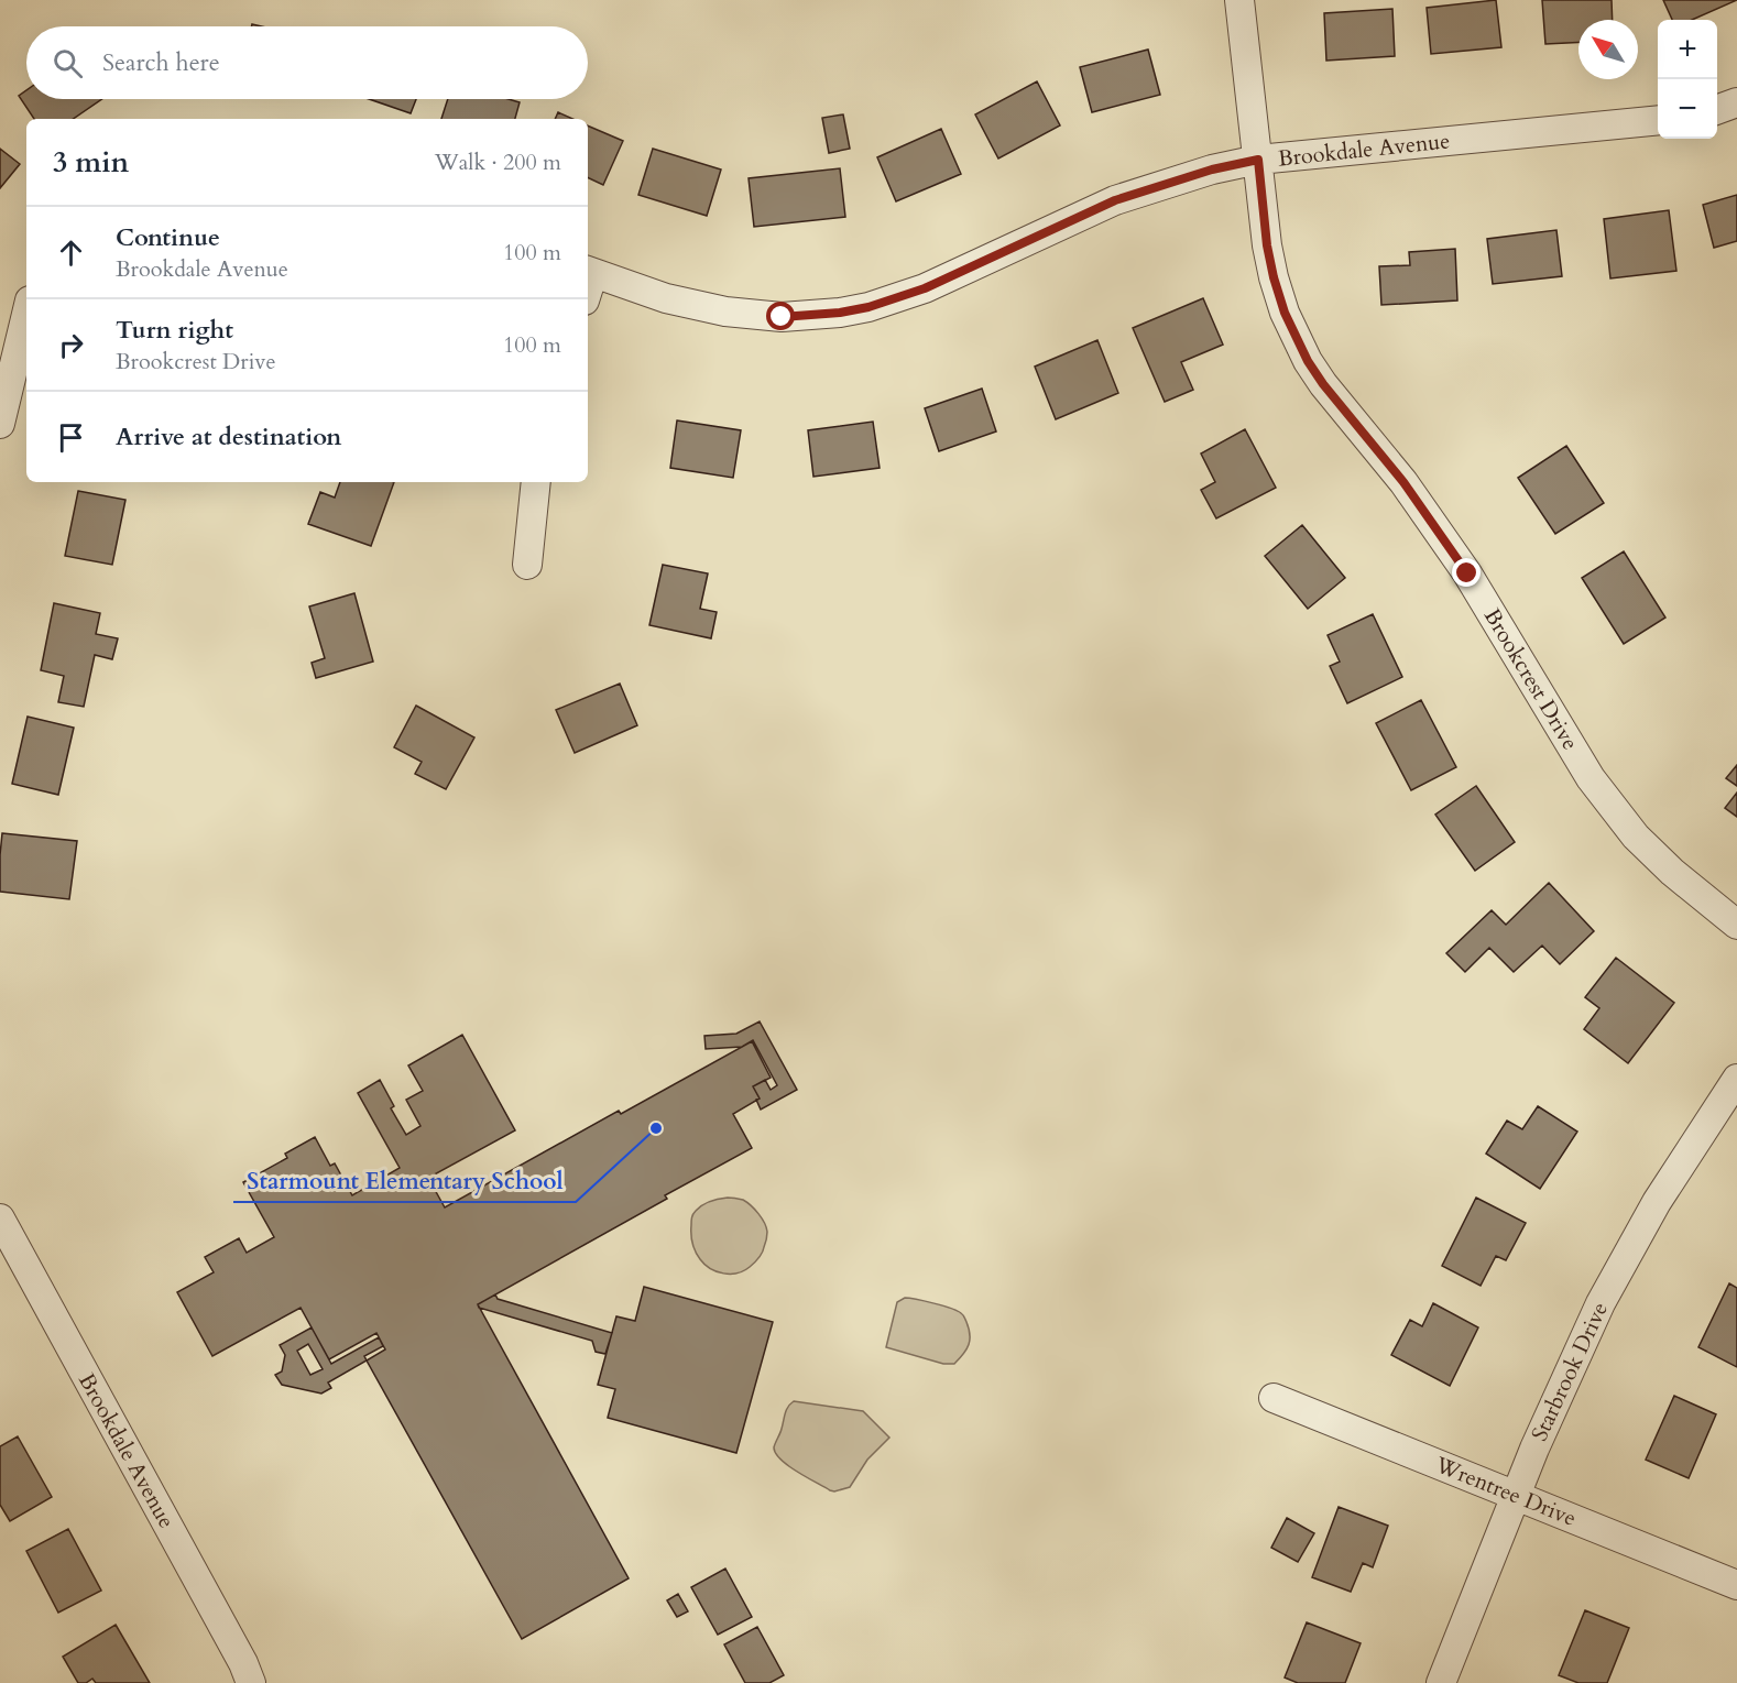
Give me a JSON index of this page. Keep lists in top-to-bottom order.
{
  "streets": {
    "street": [
      "Brookdale Avenue",
      "Brookcrest Drive",
      "Starbrook Drive",
      "Wrentree Drive"
    ]
  },
  "crossings": [
    ["Brookdale Avenue", "Brookcrest Drive"],
    ["Starbrook Drive", "Wrentree Drive"]
  ],
  "places": ["Starmount Elementary School"],
  "north": "top left",
  "page": {
    "map_buttons": ["+", "−"],
    "search": "Search here",
    "heading": ["3 min", "Walk · 200 m"],
    "list": [
      ["Continue", "Brookdale Avenue", "100 m"],
      ["Turn right", "Brookcrest Drive", "100 m"],
      "Arrive at destination"
    ]
  }
}
